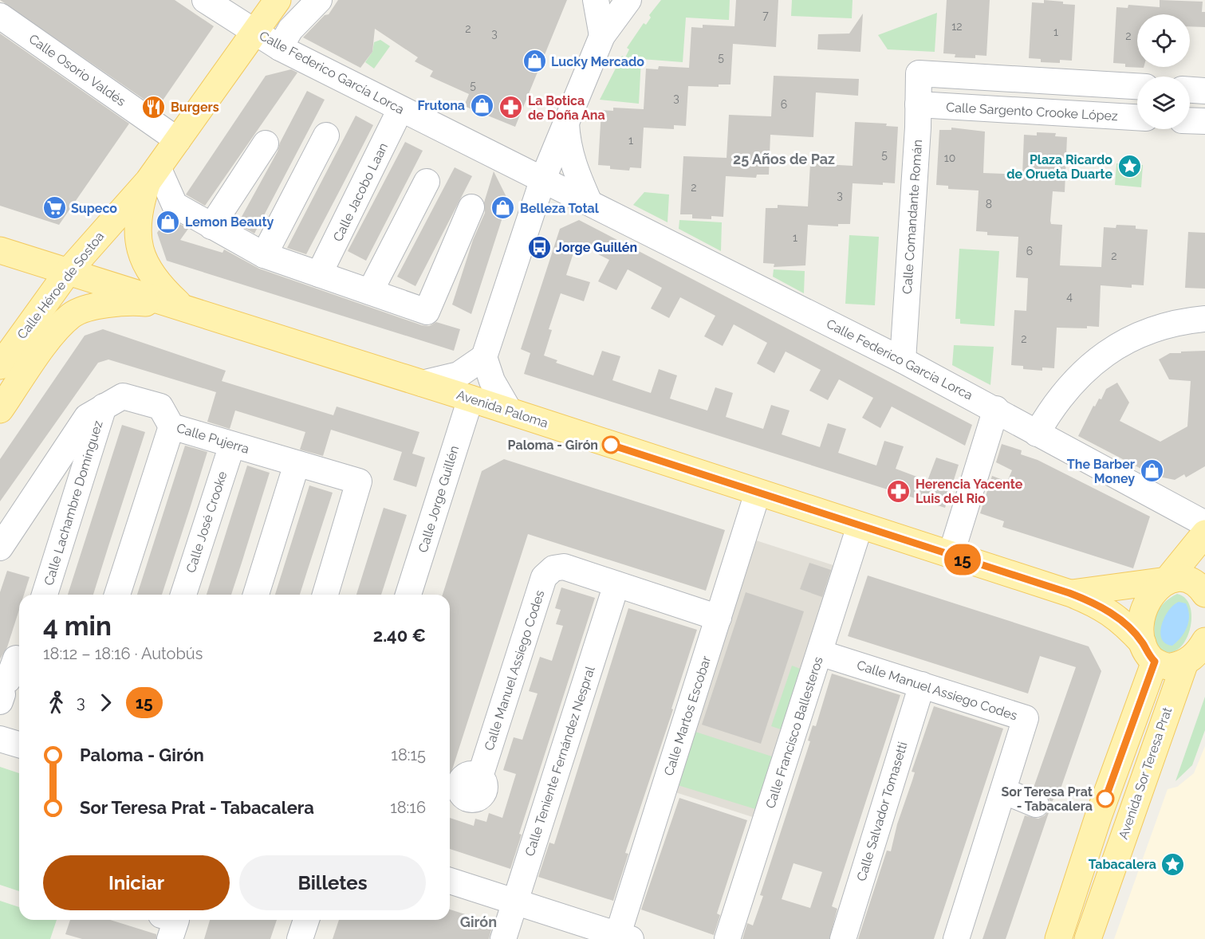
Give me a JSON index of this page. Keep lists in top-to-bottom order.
{
  "streets": {
    "main road": ["Calle Héroe de Sostoa", "Avenida Paloma", "Avenida Sor Teresa Prat"],
    "street": [
      "Calle Osorio Valdés",
      "Calle Federico García Lorca",
      "Calle Sargento Crooke López",
      "Calle Jacobo Laan",
      "Calle Comandante Román",
      "Calle Pujerra",
      "Calle Jorge Guillén",
      "Calle Lachambre Domínguez",
      "Calle José Crooke",
      "Calle Manuel Assiego Codes",
      "Calle Martos Escobar",
      "Calle Francisco Ballesteros",
      "Calle Teniente Fernández Nespral",
      "Calle Salvador Tomasetti"
    ]
  },
  "crossings": [
    ["Calle Osorio Valdés", "Calle Héroe de Sostoa"],
    ["Calle Federico García Lorca", "Calle Jacobo Laan"],
    ["Calle Federico García Lorca", "Calle Comandante Román"],
    ["Calle Federico García Lorca", "Calle Héroe de Sostoa"],
    ["Calle Sargento Crooke López", "Calle Comandante Román"],
    ["Calle Héroe de Sostoa", "Avenida Paloma"],
    ["Avenida Paloma", "Calle Jorge Guillén"],
    ["Avenida Paloma", "Calle Martos Escobar"],
    ["Avenida Paloma", "Calle Francisco Ballesteros"],
    ["Calle Pujerra", "Calle Lachambre Domínguez"],
    ["Calle Pujerra", "Calle José Crooke"],
    ["Calle Manuel Assiego Codes", "Calle Martos Escobar"],
    ["Calle Manuel Assiego Codes", "Calle Francisco Ballesteros"],
    ["Calle Manuel Assiego Codes", "Calle Teniente Fernández Nespral"],
    ["Calle Manuel Assiego Codes", "Calle Salvador Tomasetti"]
  ],
  "districts": ["25 Años de Paz", "Girón"],
  "places": {
    "shop": [
      "Lucky Mercado",
      "Frutona",
      "Belleza Total",
      "Lemon Beauty",
      "The Barber Money"
    ],
    "restaurant": ["Burgers"],
    "pharmacy": ["La Botica de Doña Ana", "Herencia Yacente Luis del Rio"],
    "place": ["Plaza Ricardo de Orueta Duarte", "Tabacalera"],
    "supermarket": ["Supeco"],
    "bus stop": ["Jorge Guillén"],
    "other": ["Paloma - Girón", "Sor Teresa Prat - Tabacalera"]
  },
  "lines": ["bus line 15"],
  "house_numbers": [
    "7",
    "12",
    "2",
    "1",
    "3",
    "2",
    "5",
    "5",
    "3",
    "6",
    "1",
    "5",
    "10",
    "2",
    "3",
    "8",
    "1",
    "6",
    "2",
    "4",
    "2"
  ],
  "page": {
    "on_map": "15",
    "heading": ["4 min", "18:12 – 18:16 · Autobús", "2.40 €"],
    "legs": ["3", "15"],
    "list": [
      {
        "name": "Paloma - Girón",
        "value": "18:15"
      },
      {
        "name": "Sor Teresa Prat - Tabacalera",
        "value": "18:16"
      }
    ],
    "buttons": ["Iniciar", "Billetes"]
  }
}
